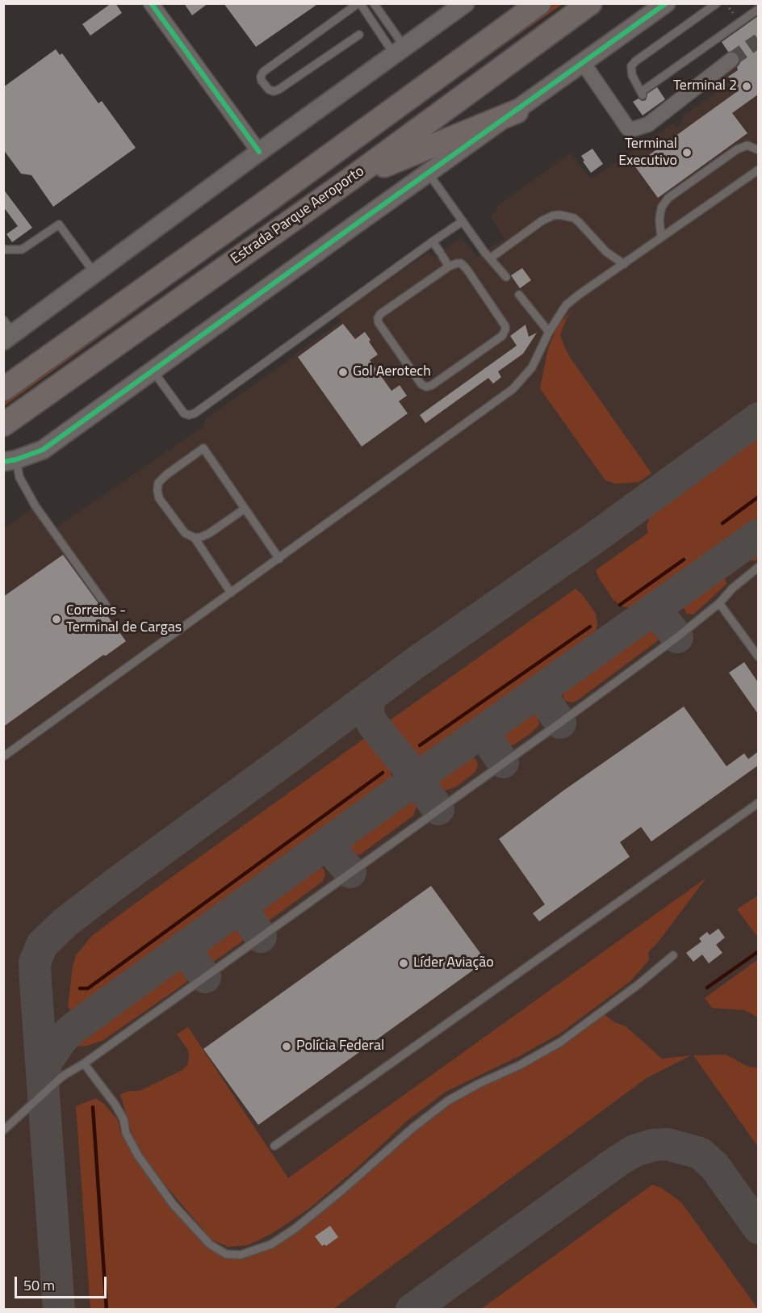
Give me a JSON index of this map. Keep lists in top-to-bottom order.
{
  "streets": {
    "main road": ["Estrada Parque Aeroporto"]
  },
  "places": [
    "Terminal 2",
    "Terminal Executivo",
    "Gol Aerotech",
    "Correios - Terminal de Cargas",
    "Líder Aviação",
    "Polícia Federal"
  ],
  "scale_bar": "50 m"
}
